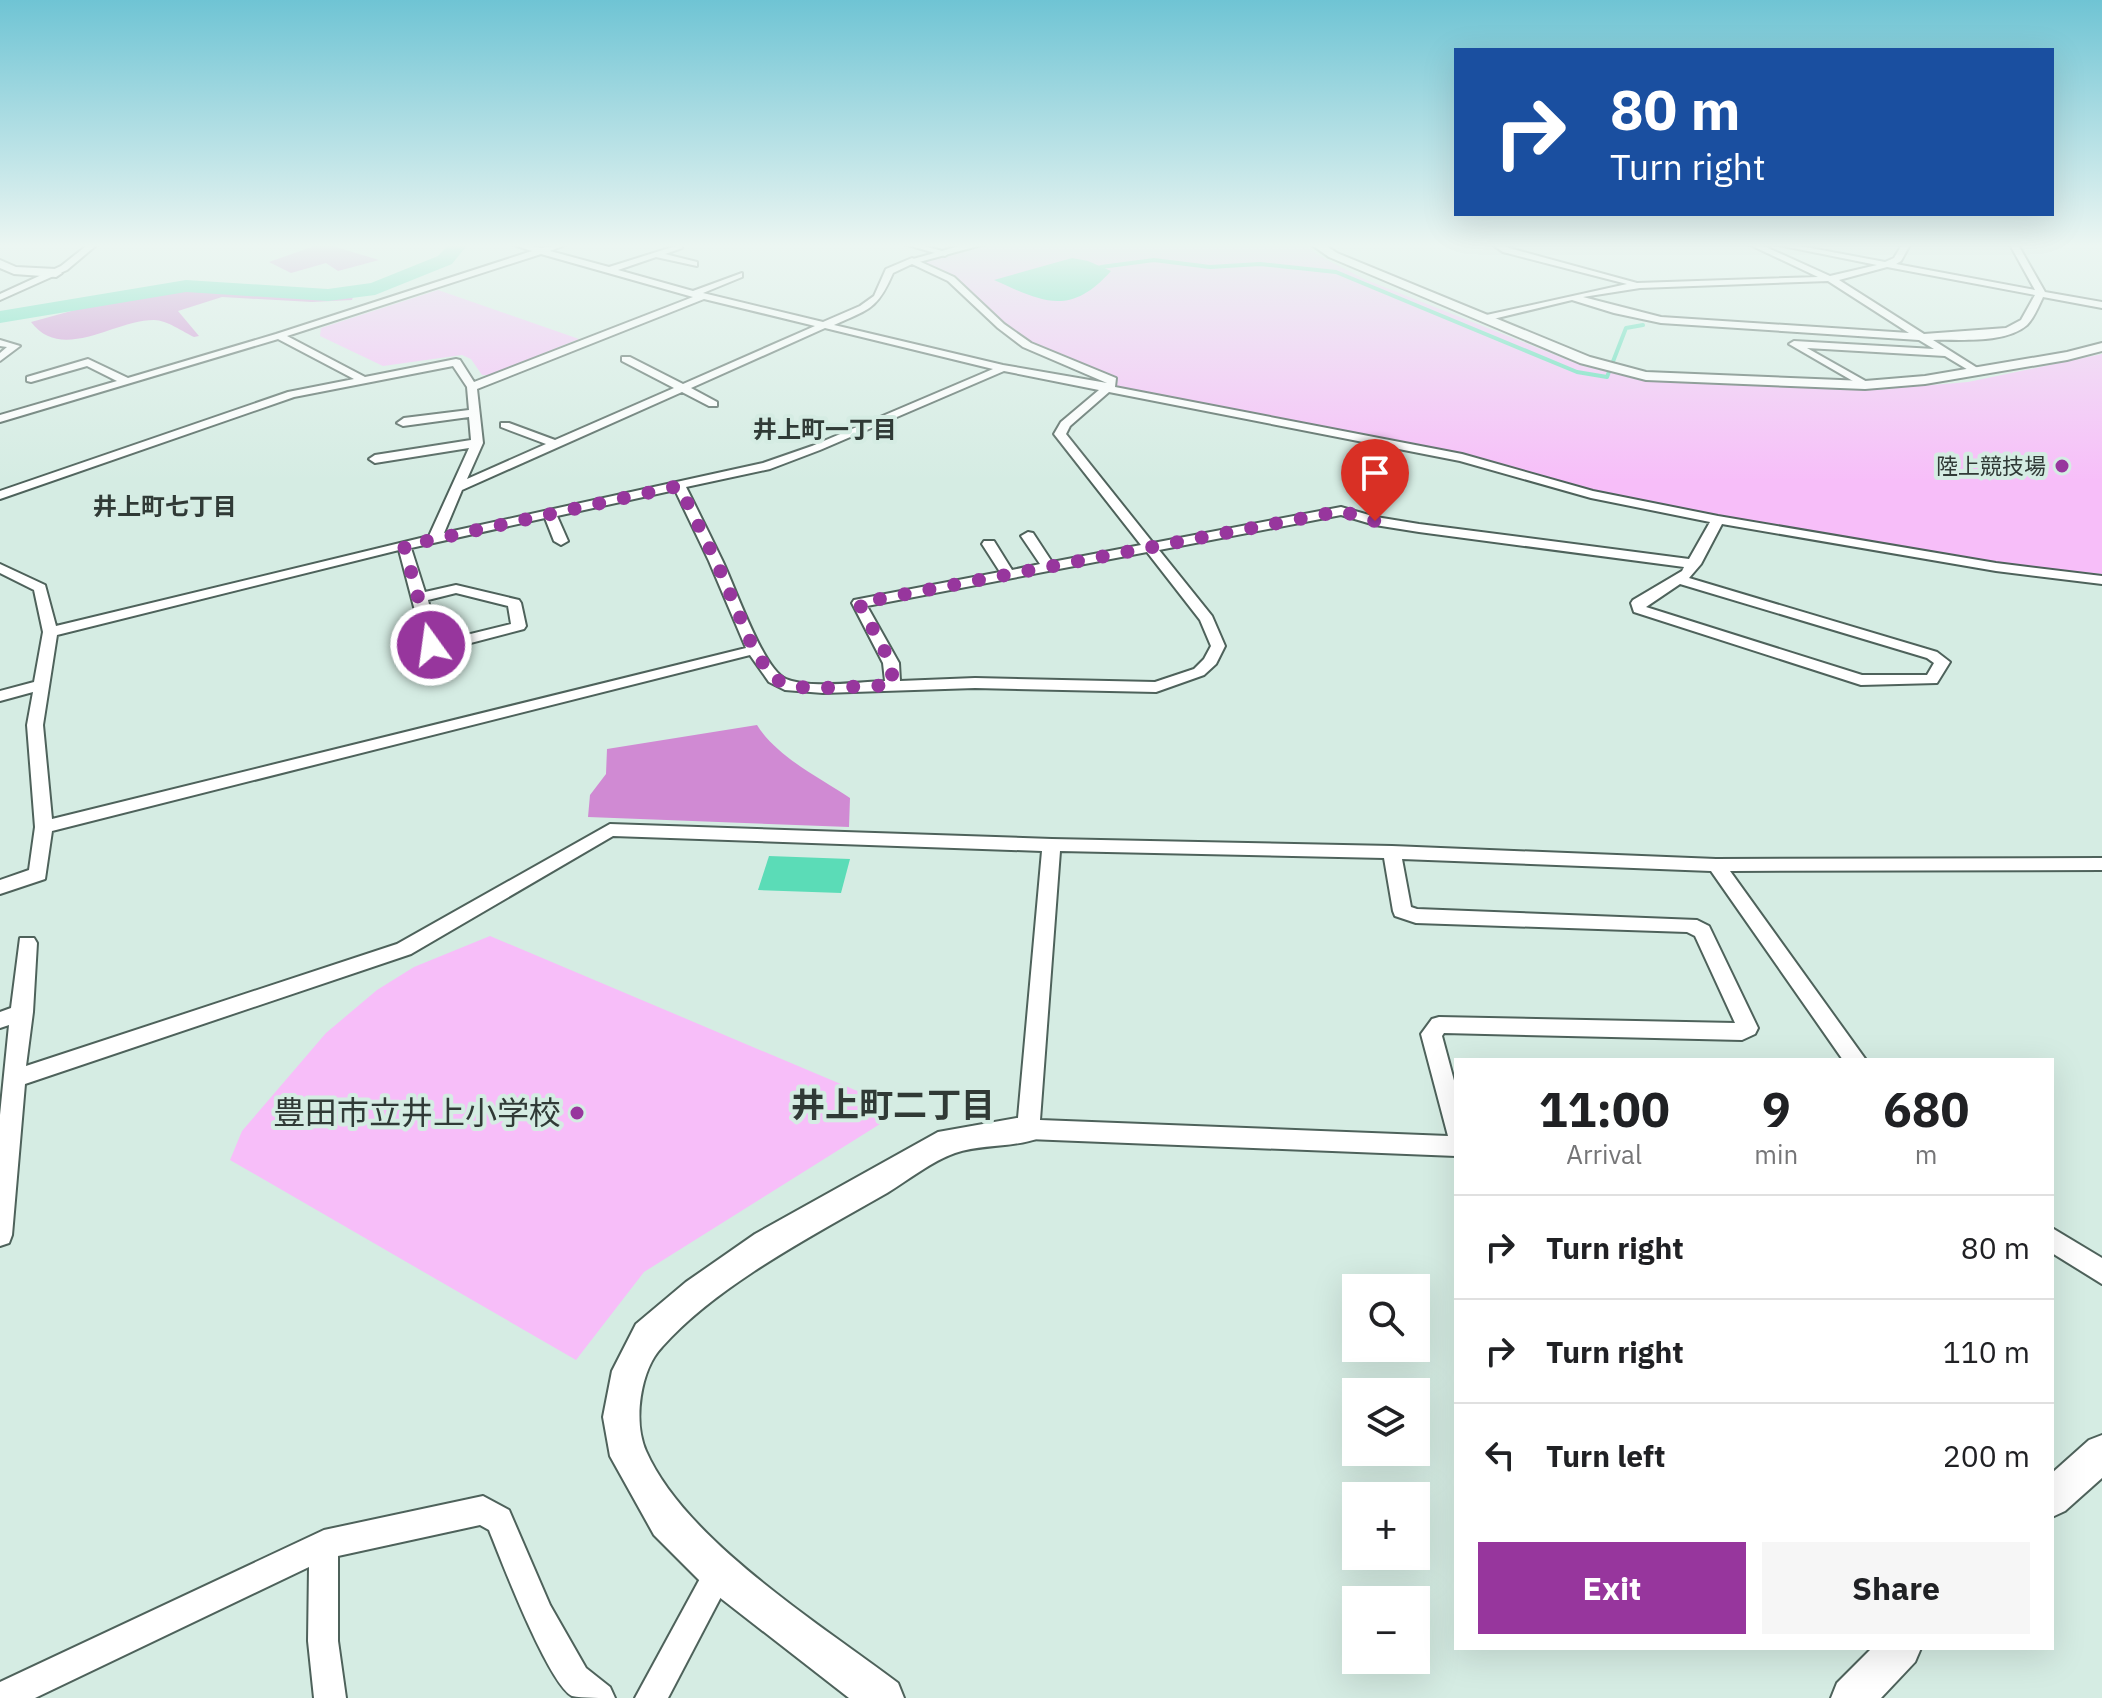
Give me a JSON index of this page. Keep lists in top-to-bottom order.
{
  "districts": ["井上町一丁目", "井上町七丁目", "井上町二丁目"],
  "places": ["陸上競技場", "豊田市立井上小学校"],
  "page": {
    "turn": ["80 m", "Turn right"],
    "eta": [
      "11:00",
      "Arrival",
      "9",
      "min",
      "680",
      "m"
    ],
    "list": [
      {
        "name": "Turn right",
        "value": "80 m"
      },
      {
        "name": "Turn right",
        "value": "110 m"
      },
      {
        "name": "Turn left",
        "value": "200 m"
      }
    ],
    "map_buttons": ["+", "−"],
    "buttons": ["Exit", "Share"]
  }
}
